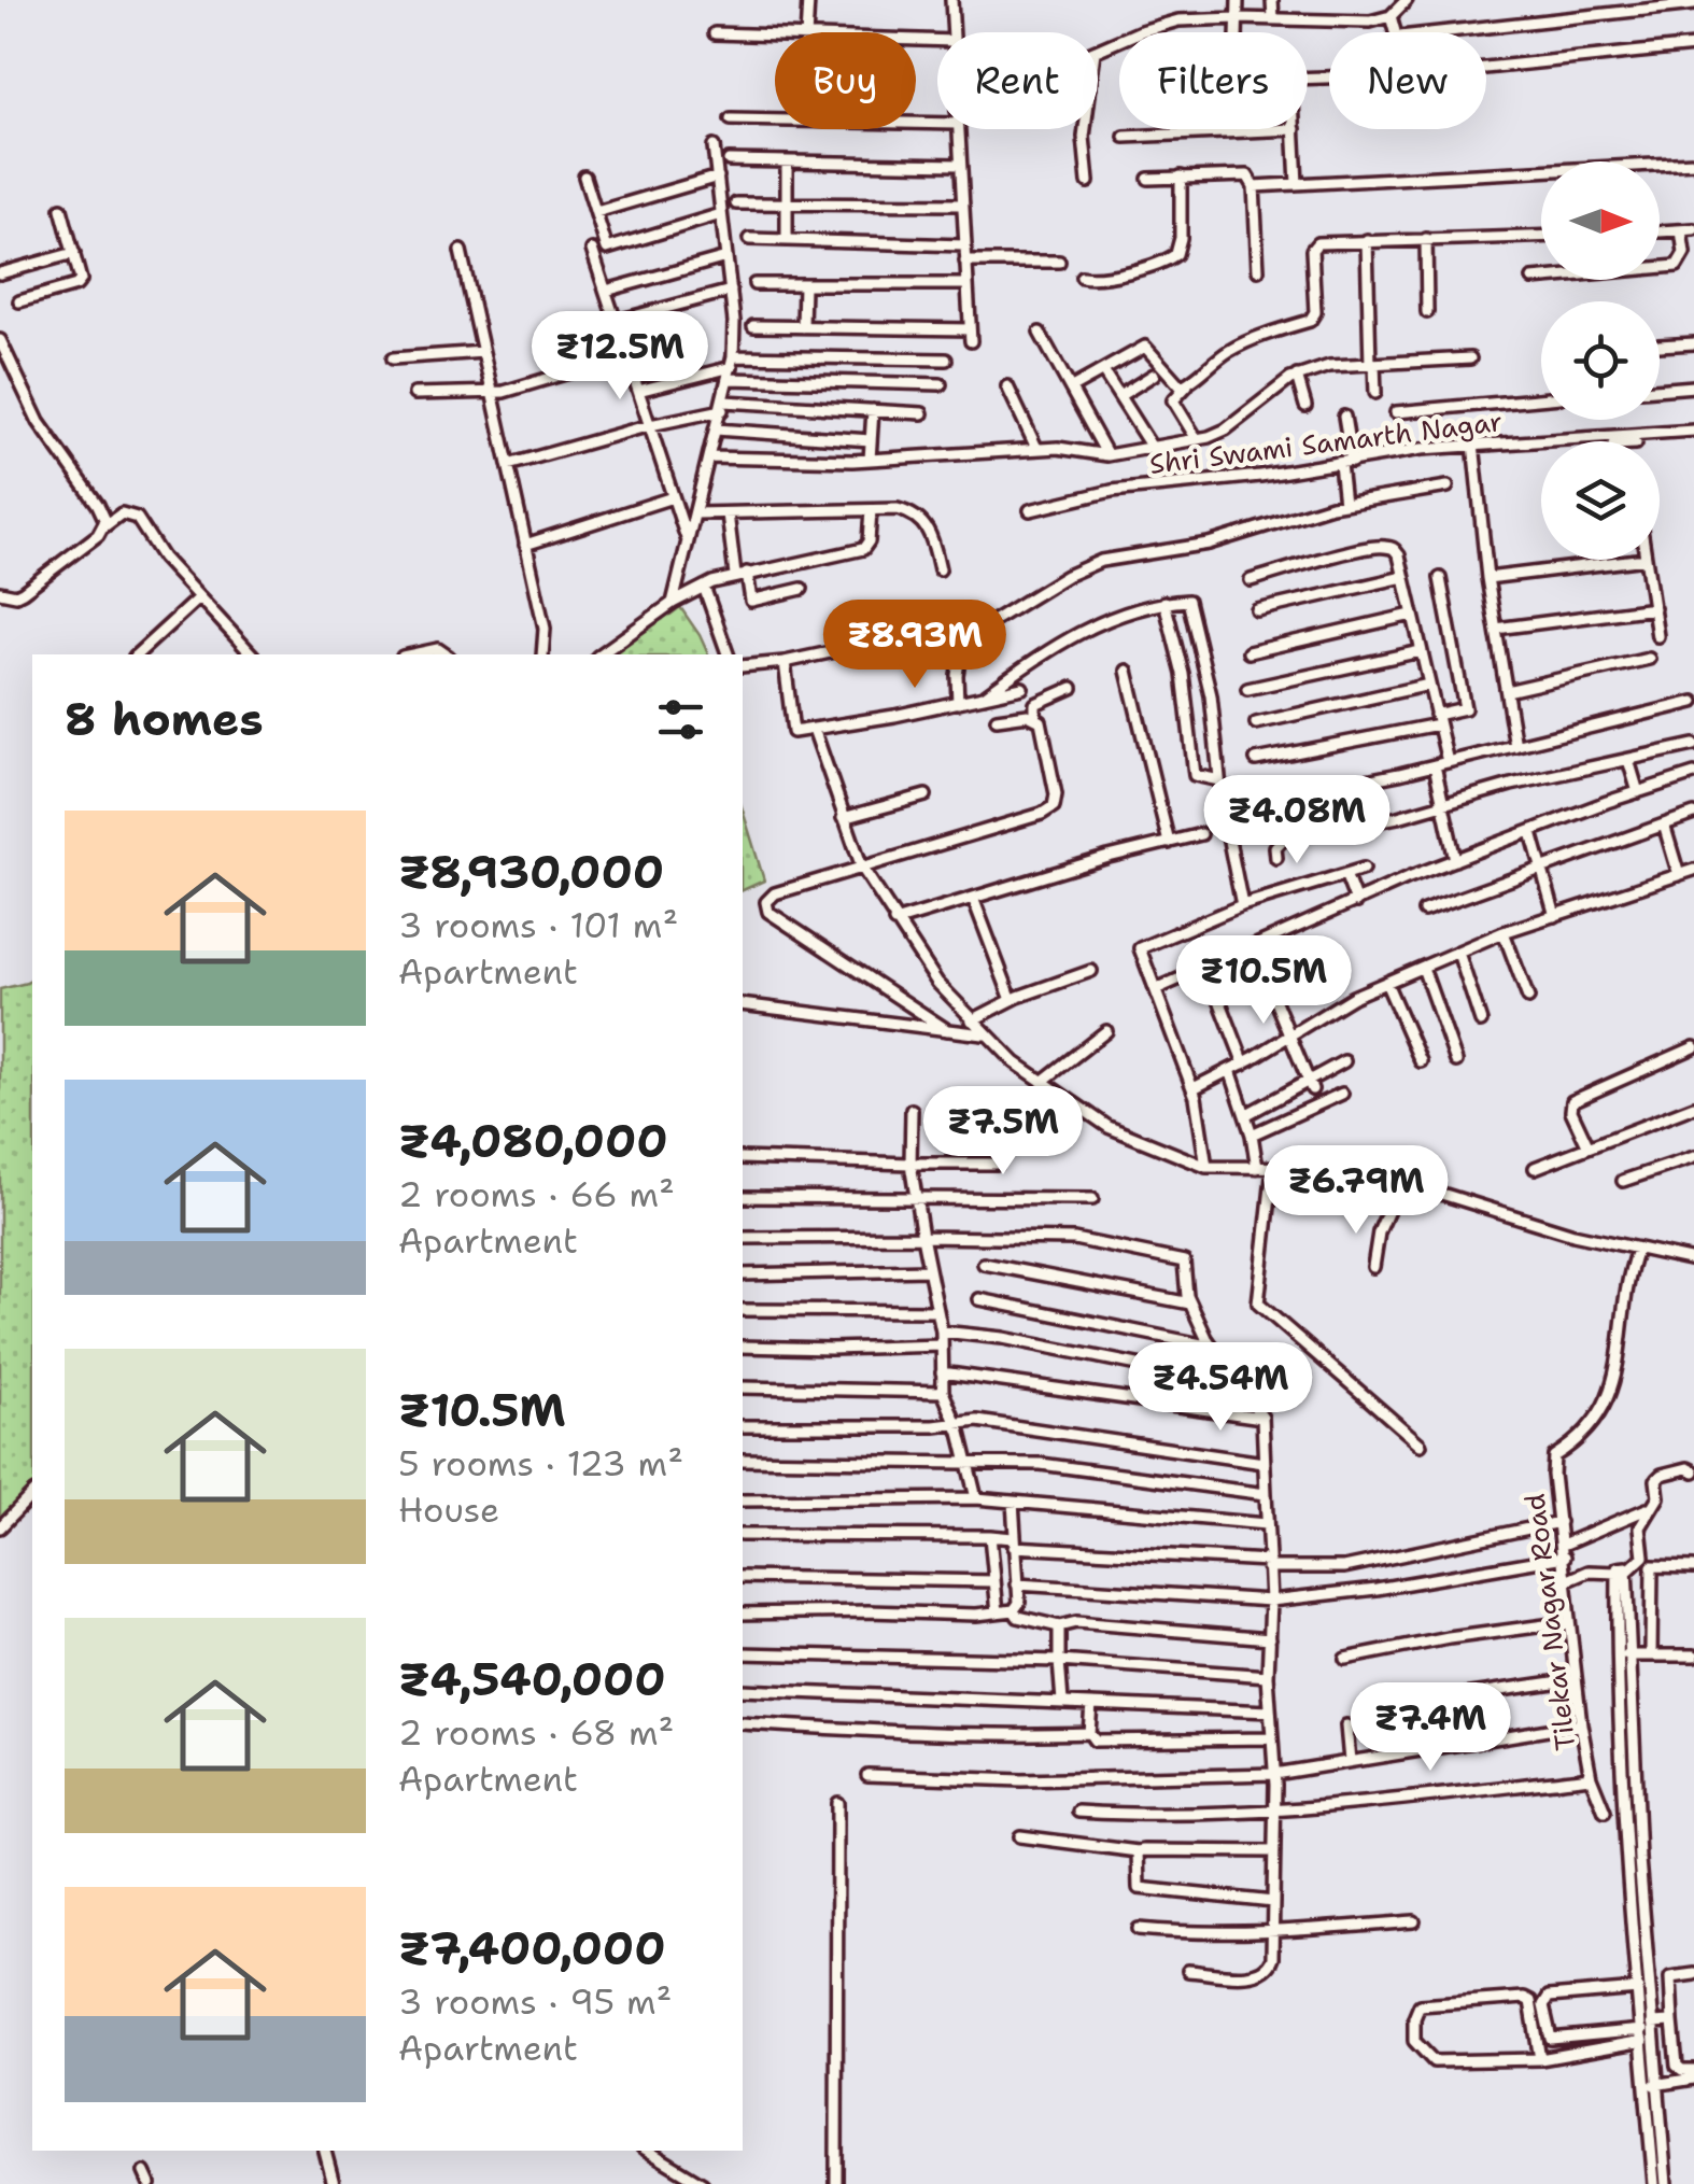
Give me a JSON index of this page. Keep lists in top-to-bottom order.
{
  "streets": {
    "street": ["Shri Swami Samarth Nagar", "Tilekar Nagar Road"]
  },
  "north": "right",
  "page": {
    "chip": [
      "Buy",
      "Rent",
      "Filters",
      "New"
    ],
    "price": [
      "₹12.5M",
      "₹8.93M",
      "₹4.08M",
      "₹10.5M",
      "₹7.5M",
      "₹6.79M",
      "₹4.54M",
      "₹7.4M"
    ],
    "heading": "8 homes",
    "list": [
      {
        "name": "₹8,930,000",
        "note": "3 rooms · 101 m² · Apartment"
      },
      {
        "name": "₹4,080,000",
        "note": "2 rooms · 66 m² · Apartment"
      },
      {
        "name": "₹10.5M",
        "note": "5 rooms · 123 m² · House"
      },
      {
        "name": "₹4,540,000",
        "note": "2 rooms · 68 m² · Apartment"
      },
      {
        "name": "₹7,400,000",
        "note": "3 rooms · 95 m² · Apartment"
      }
    ]
  }
}
